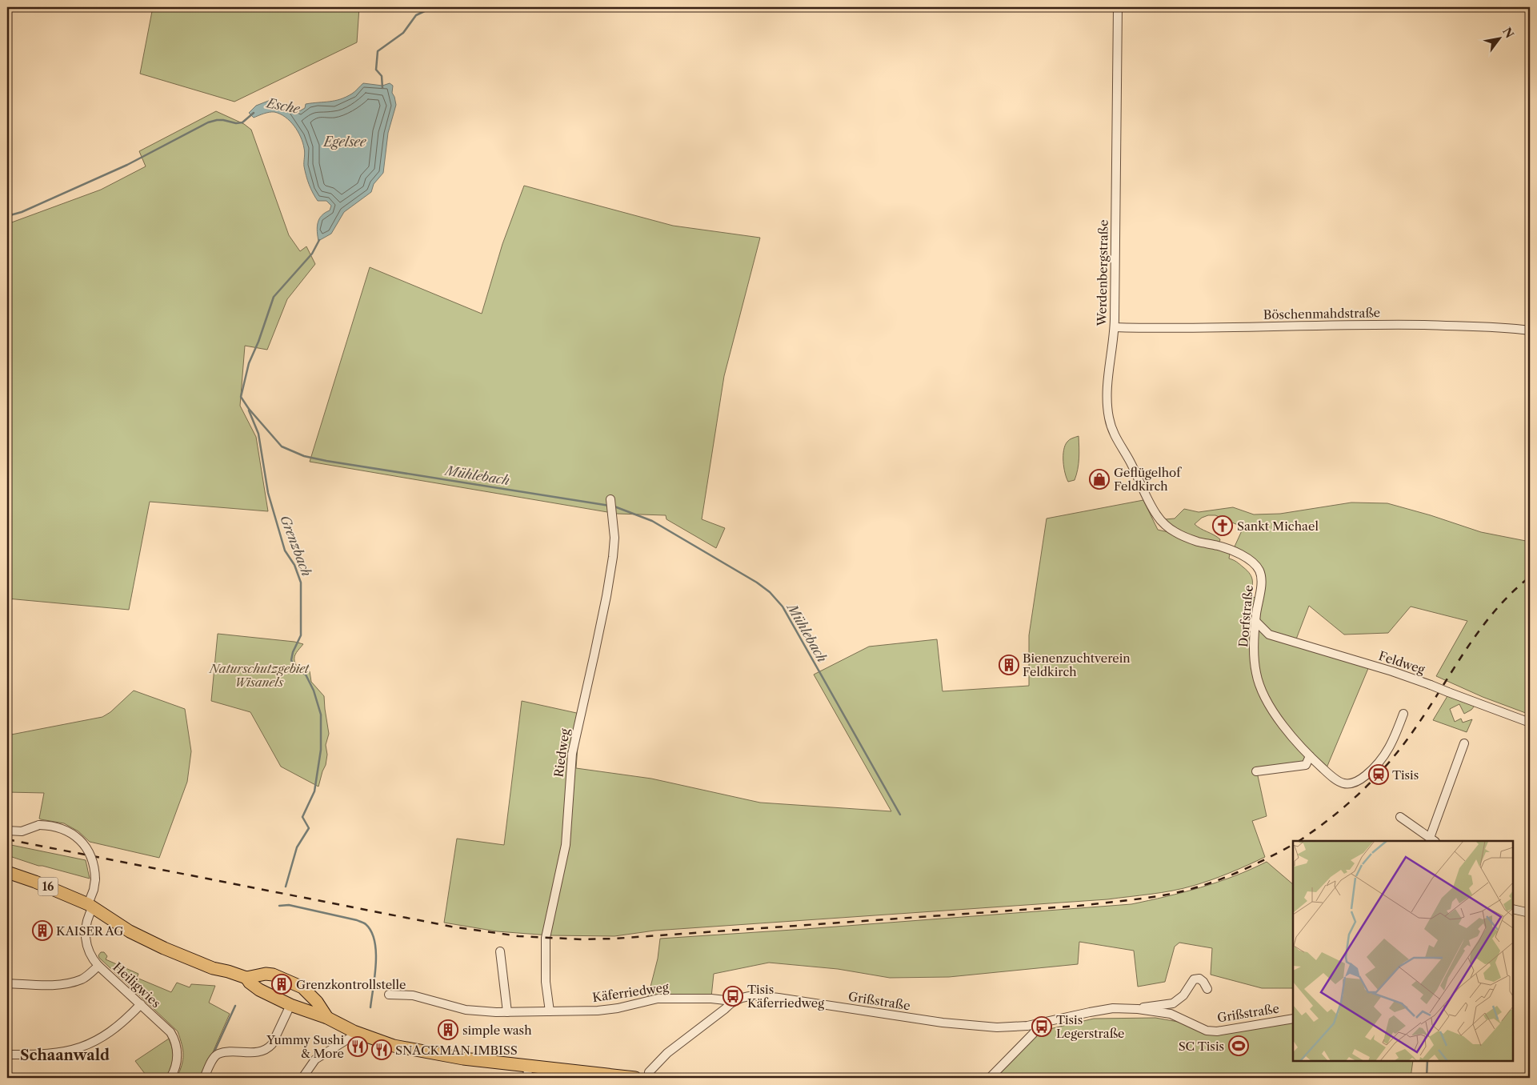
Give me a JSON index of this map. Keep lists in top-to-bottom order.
{
  "streets": {
    "main road": ["16"],
    "street": [
      "Werdenbergstraße",
      "Böschenmahdstraße",
      "Dorfstraße",
      "Feldweg",
      "Riedweg",
      "Heiligwies",
      "Käferriedweg",
      "Grißstraße"
    ]
  },
  "crossings": [
    ["Werdenbergstraße", "Böschenmahdstraße"],
    ["Werdenbergstraße", "Dorfstraße"],
    ["Dorfstraße", "Feldweg"],
    ["Riedweg", "Käferriedweg"],
    ["16", "Heiligwies"],
    ["Käferriedweg", "Grißstraße"]
  ],
  "districts": ["Schaanwald"],
  "water": [
    "Esche",
    "Egelsee",
    "Mühlebach",
    "Grenzbach"
  ],
  "parks": ["Naturschutzgebiet Wisanels"],
  "places": {
    "shop": ["Geflügelhof Feldkirch"],
    "church": ["Sankt Michael"],
    "building": [
      "Bienenzuchtverein Feldkirch",
      "KAISER AG",
      "Grenzkontrollstelle",
      "simple wash"
    ],
    "station": ["Tisis"],
    "bus stop": ["Tisis Käferriedweg", "Tisis Legerstraße"],
    "sports": ["SC Tisis"],
    "restaurant": ["Yummy Sushi & More", "SNACKMAN IMBISS"]
  },
  "north": "top right"
}
